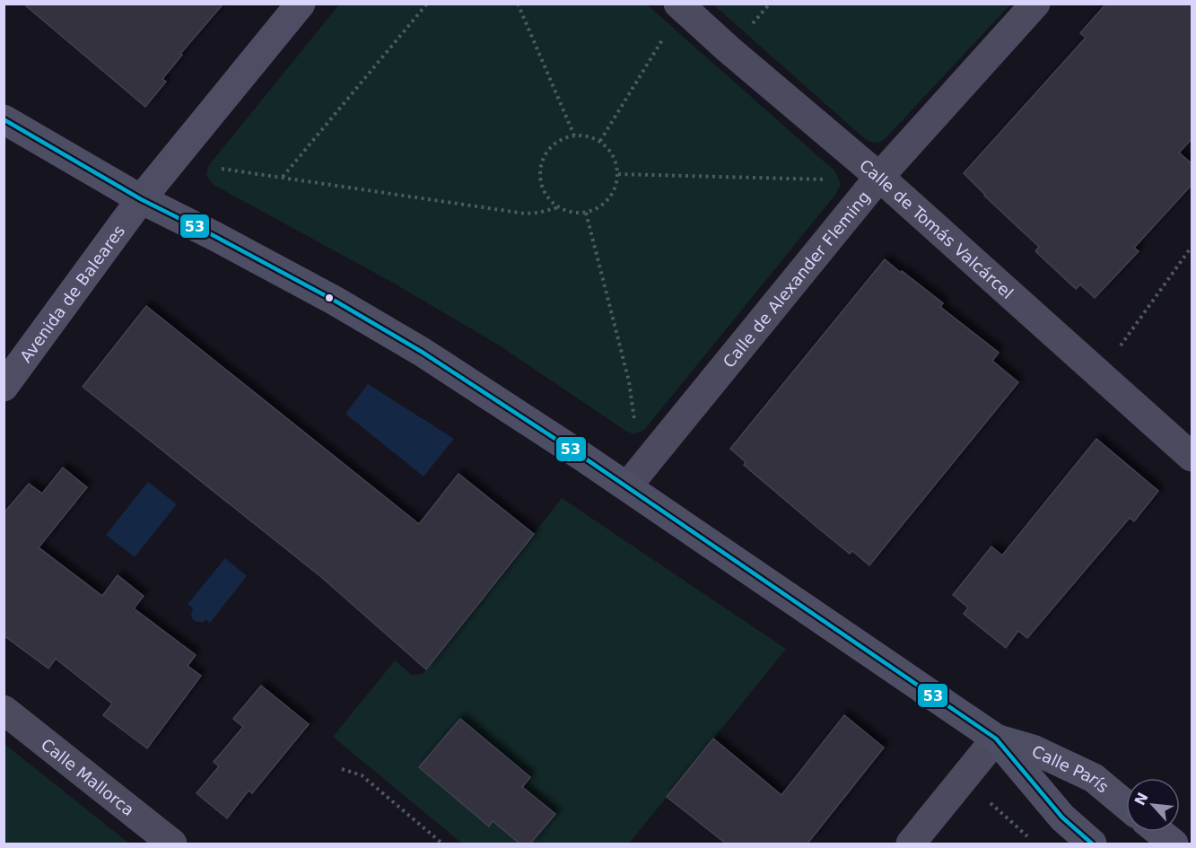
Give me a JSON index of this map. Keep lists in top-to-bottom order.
{
  "streets": {
    "main road": ["Avenida de Baleares", "Calle París"],
    "street": ["Calle de Tomás Valcárcel", "Calle de Alexander Fleming", "Calle Mallorca"]
  },
  "crossings": [
    ["Calle de Tomás Valcárcel", "Calle de Alexander Fleming"],
    ["Calle de Alexander Fleming", "Calle París"],
    ["Avenida de Baleares", "Calle París"]
  ],
  "lines": ["transit line 53"],
  "north": "top left"
}
